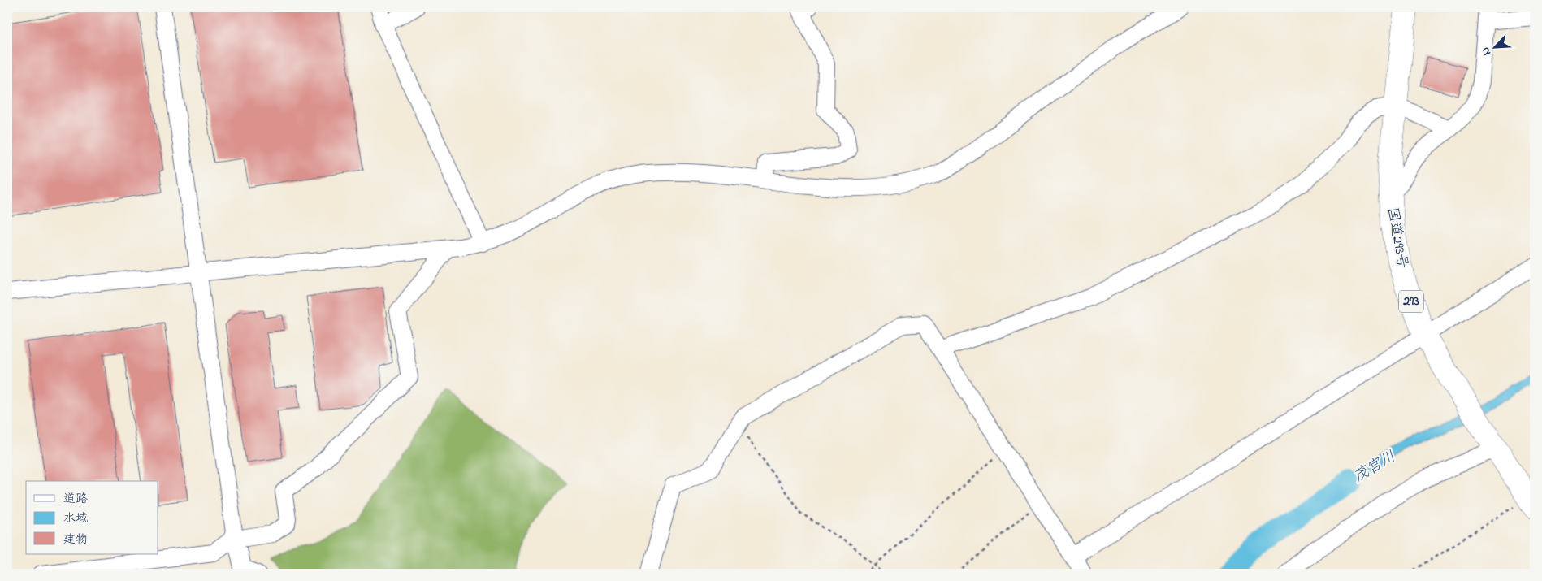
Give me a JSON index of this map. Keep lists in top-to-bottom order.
{
  "streets": {
    "highway": ["国道293号", "293"]
  },
  "water": ["茂宮川"],
  "legend": ["道路", "水域", "建物"],
  "north": "bottom left"
}
